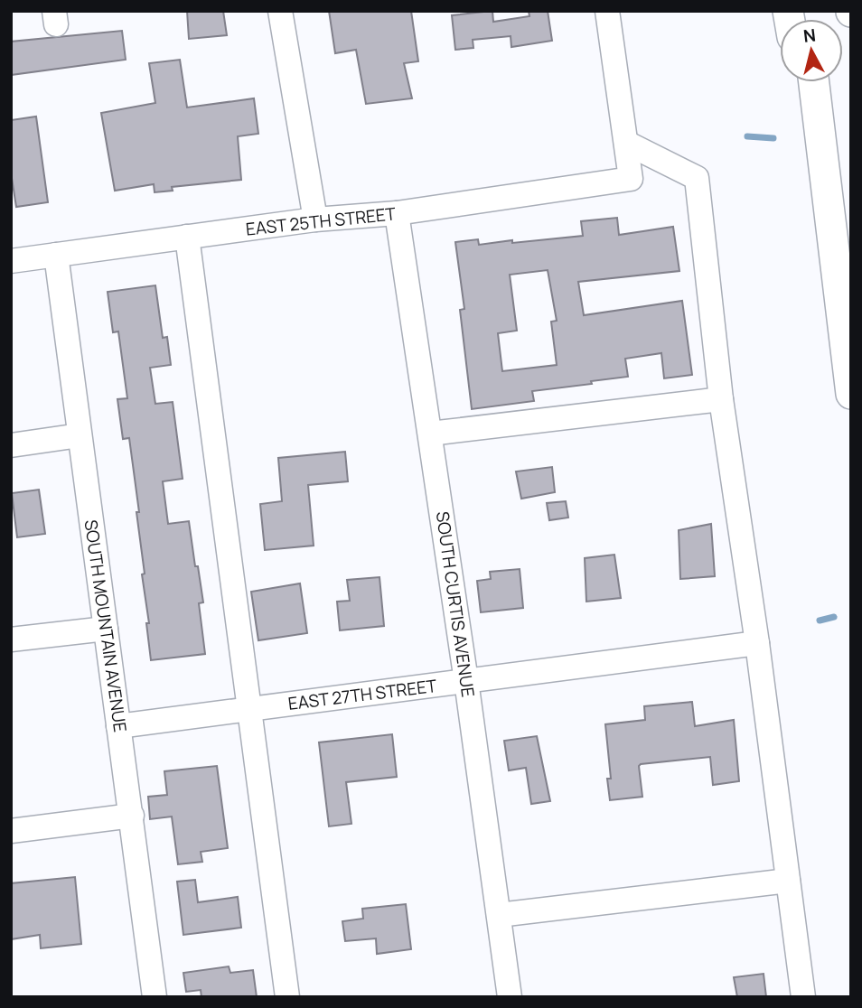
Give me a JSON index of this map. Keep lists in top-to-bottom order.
{
  "streets": {
    "street": [
      "EAST 25TH STREET",
      "SOUTH CURTIS AVENUE",
      "SOUTH MOUNTAIN AVENUE",
      "EAST 27TH STREET"
    ]
  },
  "crossings": [
    ["EAST 25TH STREET", "SOUTH CURTIS AVENUE"],
    ["EAST 25TH STREET", "SOUTH MOUNTAIN AVENUE"],
    ["SOUTH CURTIS AVENUE", "EAST 27TH STREET"],
    ["SOUTH MOUNTAIN AVENUE", "EAST 27TH STREET"]
  ],
  "north": "top"
}
